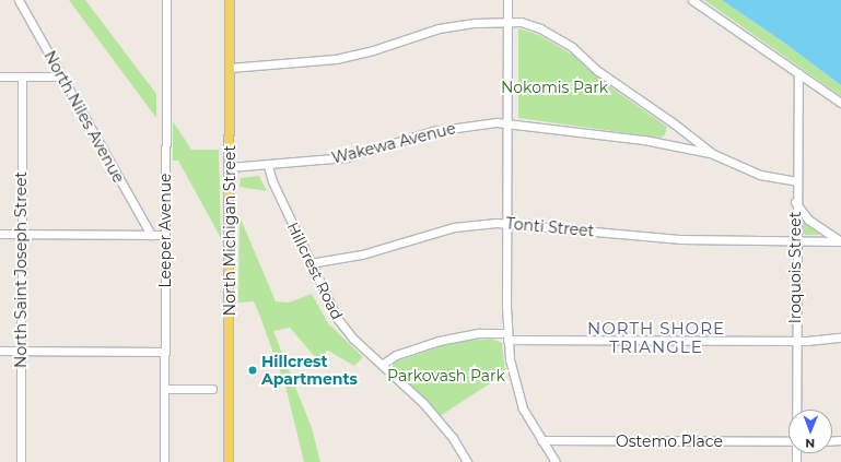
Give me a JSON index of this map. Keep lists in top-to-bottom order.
{
  "streets": {
    "main road": ["North Michigan Street"],
    "street": [
      "North Niles Avenue",
      "Wakewa Avenue",
      "Tonti Street",
      "Leeper Avenue",
      "Iroquois Street",
      "North Saint Joseph Street",
      "Hillcrest Road",
      "Ostemo Place"
    ]
  },
  "crossings": [
    ["Wakewa Avenue", "North Michigan Street"],
    ["Wakewa Avenue", "Hillcrest Road"],
    ["Tonti Street", "Iroquois Street"],
    ["Tonti Street", "Hillcrest Road"]
  ],
  "districts": ["NORTH SHORE TRIANGLE"],
  "parks": ["Nokomis Park", "Parkovash Park"],
  "places": ["Hillcrest Apartments"],
  "north": "bottom"
}
